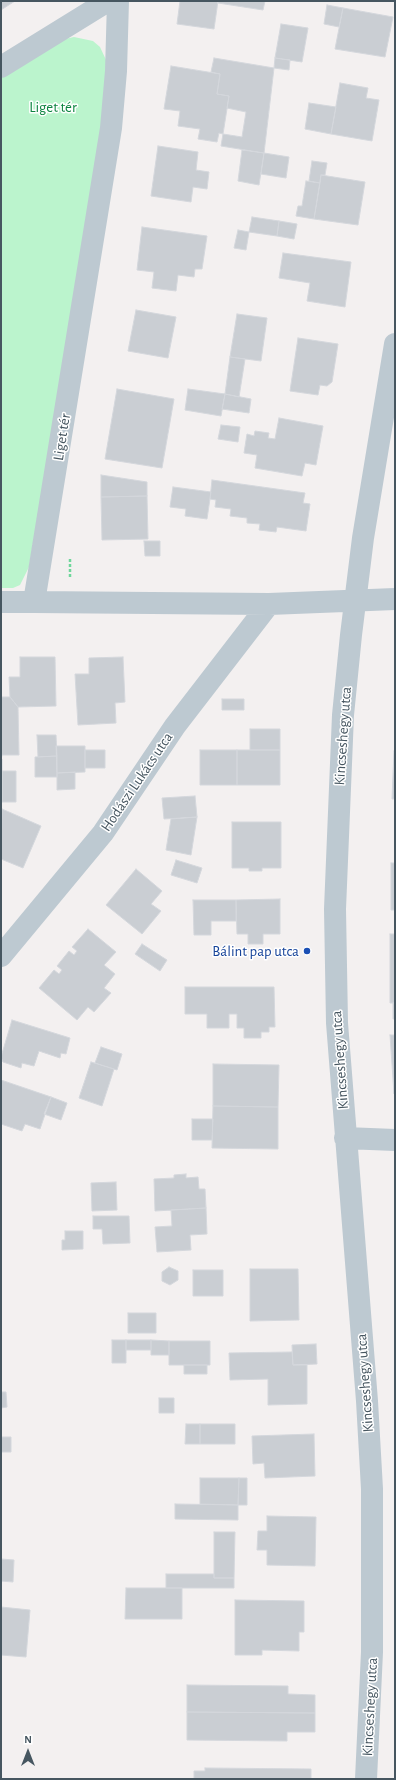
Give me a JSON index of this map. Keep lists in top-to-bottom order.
{
  "streets": {
    "street": ["Liget tér", "Kincseshegy utca", "Hodászi Lukács utca"]
  },
  "parks": ["Liget tér"],
  "places": ["Bálint pap utca"],
  "north": "top"
}
